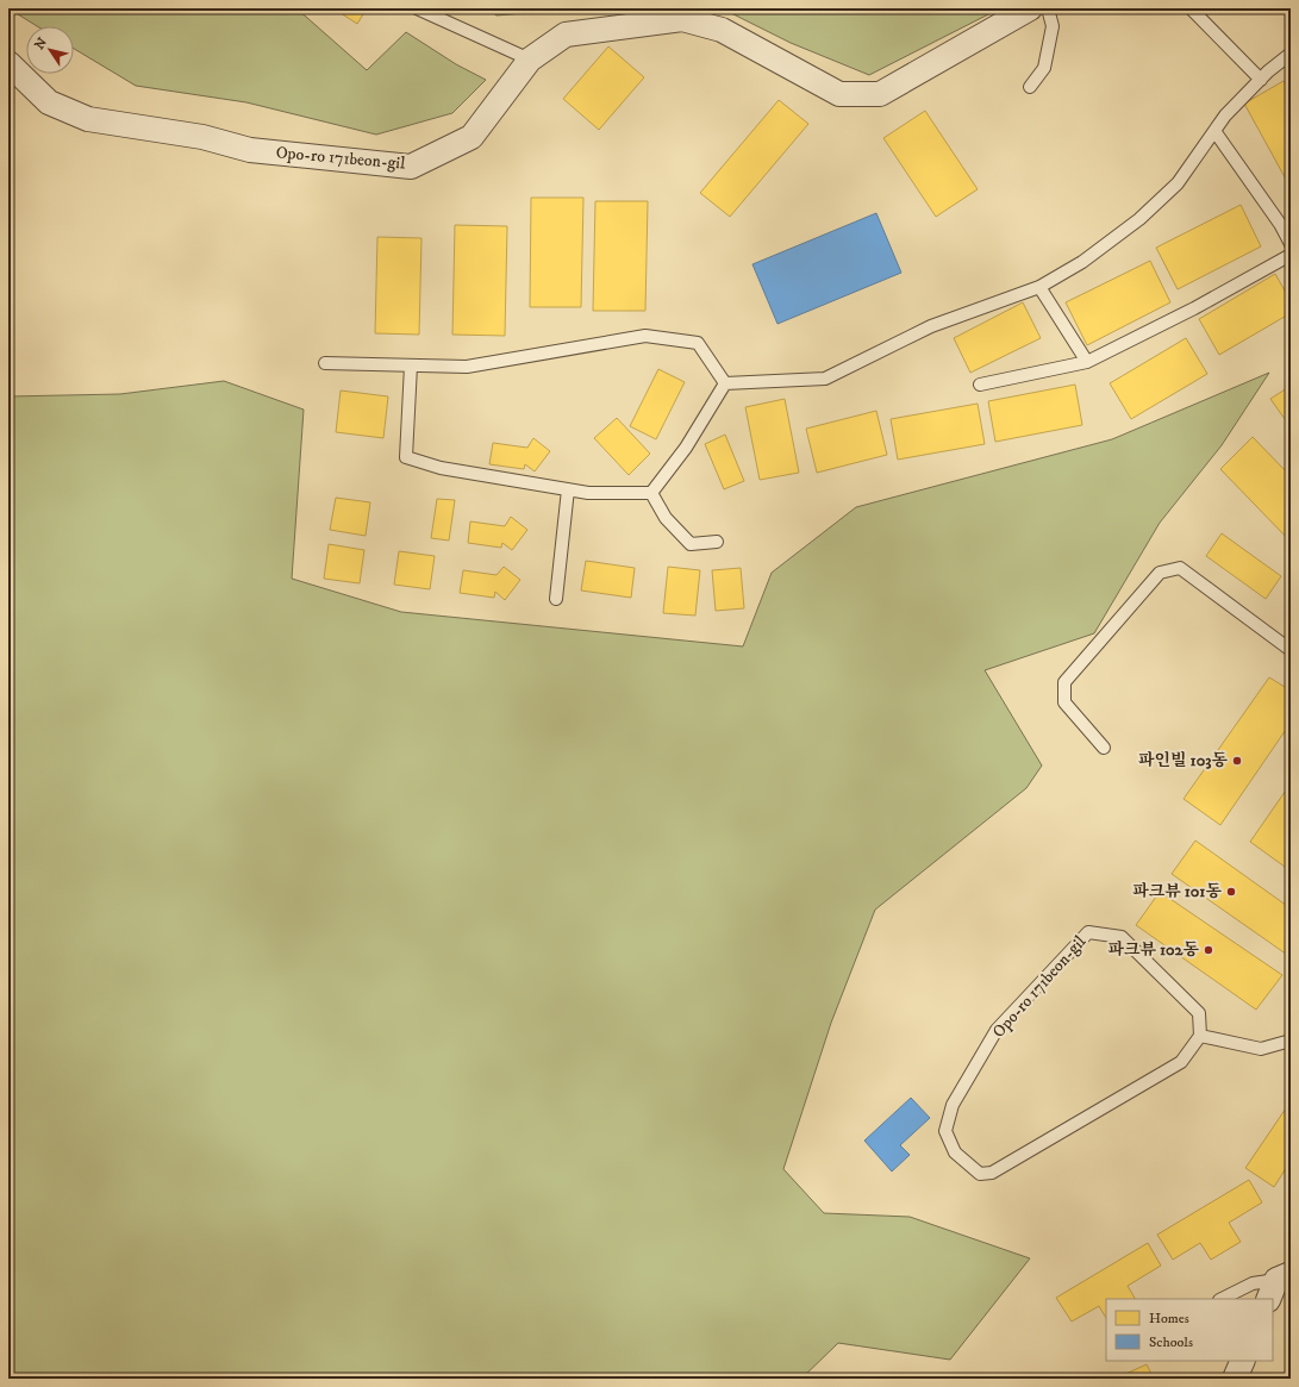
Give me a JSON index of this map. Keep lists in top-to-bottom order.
{
  "streets": {
    "street": ["Opo-ro 171beon-gil"]
  },
  "places": ["파인빌 103동", "파크뷰 101동", "파크뷰 102동"],
  "legend": ["Homes", "Schools"],
  "north": "top left"
}
